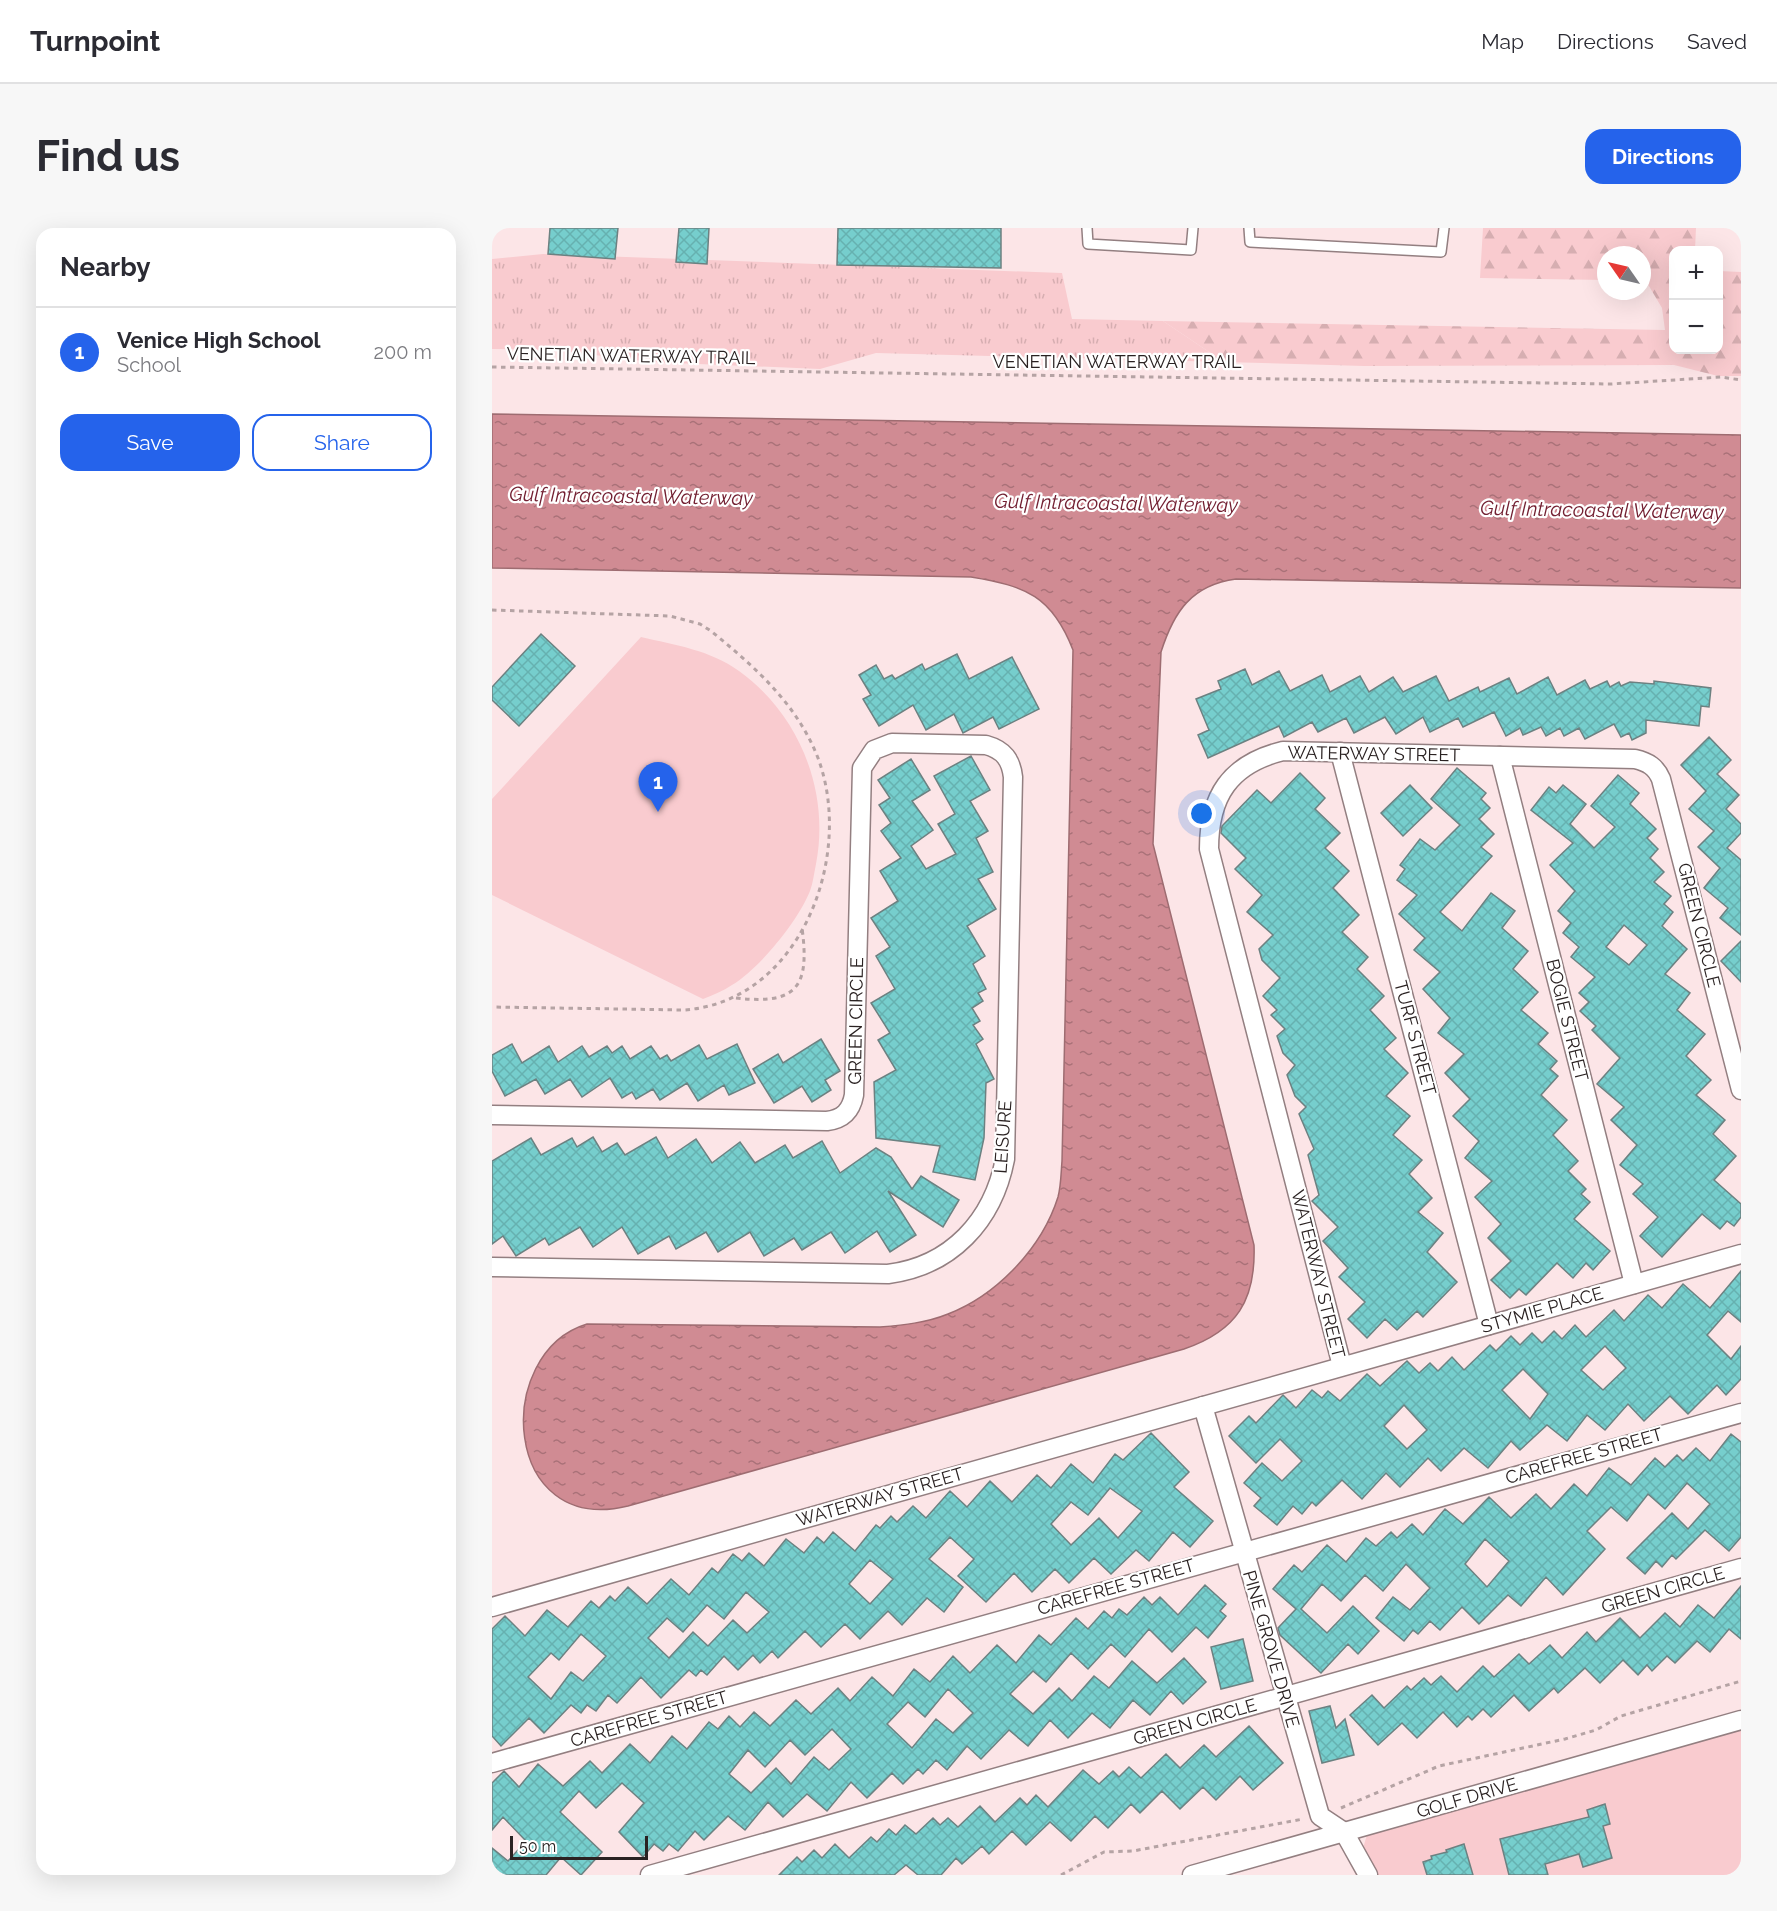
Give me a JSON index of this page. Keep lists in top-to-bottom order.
{
  "streets": {
    "street": [
      "WATERWAY STREET",
      "GREEN CIRCLE",
      "BOGIE STREET",
      "TURF STREET",
      "LEISURE",
      "STYMIE PLACE",
      "CAREFREE STREET",
      "PINE GROVE DRIVE",
      "GOLF DRIVE"
    ],
    "path": ["VENETIAN WATERWAY TRAIL"]
  },
  "crossings": [
    ["WATERWAY STREET", "GREEN CIRCLE"],
    ["WATERWAY STREET", "BOGIE STREET"],
    ["WATERWAY STREET", "TURF STREET"],
    ["WATERWAY STREET", "STYMIE PLACE"],
    ["WATERWAY STREET", "PINE GROVE DRIVE"],
    ["GREEN CIRCLE", "LEISURE"],
    ["GREEN CIRCLE", "PINE GROVE DRIVE"],
    ["BOGIE STREET", "STYMIE PLACE"],
    ["TURF STREET", "STYMIE PLACE"],
    ["CAREFREE STREET", "PINE GROVE DRIVE"]
  ],
  "water": ["Gulf Intracoastal Waterway"],
  "scale_bar": "50 m",
  "north": "top left",
  "page": {
    "header": "Turnpoint",
    "nav": ["Map", "Directions", "Saved"],
    "buttons": [
      "Directions",
      ["Save", "Share"]
    ],
    "title": "Find us",
    "heading": "Nearby",
    "map_buttons": ["+", "−"],
    "list": [
      {
        "mark": "1",
        "name": "Venice High School",
        "note": "School",
        "value": "200 m"
      }
    ],
    "pins": "1",
    "scale": "50 m"
  }
}
